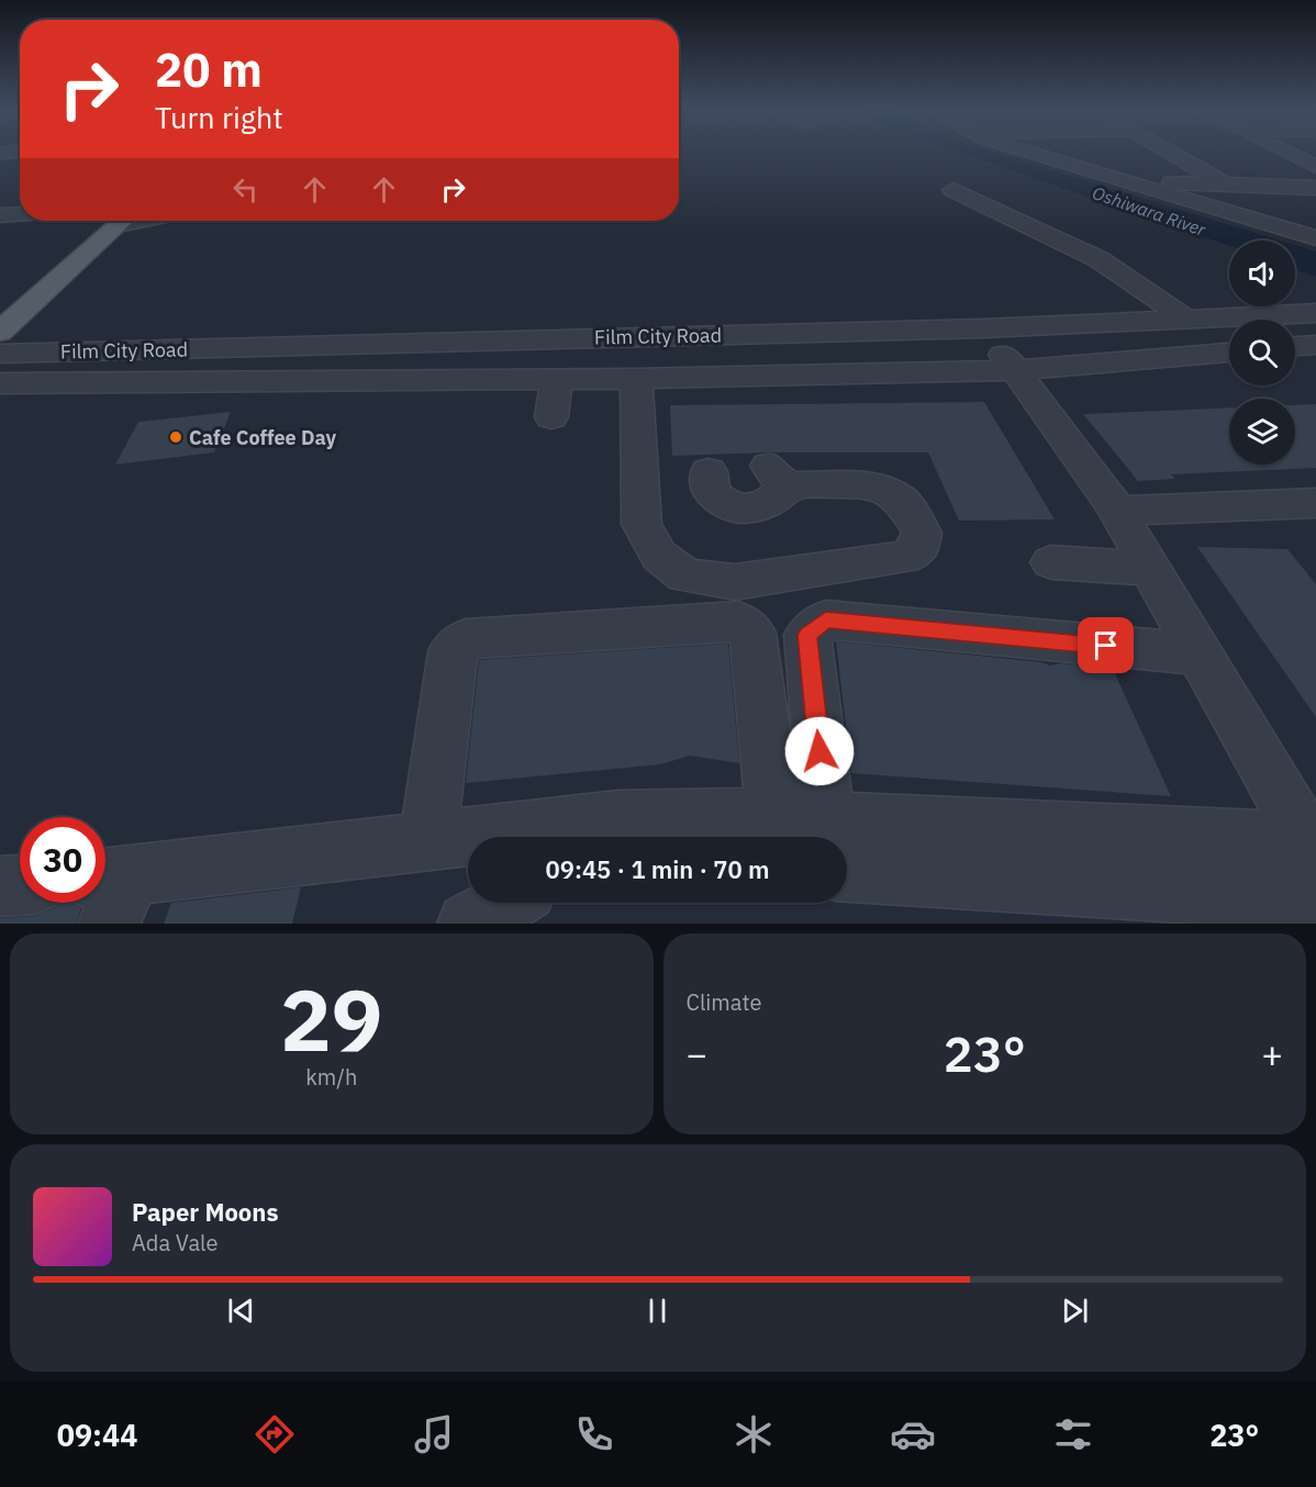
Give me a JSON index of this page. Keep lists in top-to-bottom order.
{
  "streets": {
    "street": ["Film City Road"]
  },
  "water": ["Oshiwara River"],
  "places": ["Cafe Coffee Day"],
  "page": {
    "turn": ["20 m", "Turn right"],
    "limit": "30",
    "trip": "09:45 · 1 min · 70 m",
    "tile": [
      ["29", "km/h"],
      "Climate"
    ],
    "heat": ["−", "23°", "+"],
    "song": ["Paper Moons", "Ada Vale"],
    "tabs": ["09:44", "23°"]
  }
}
